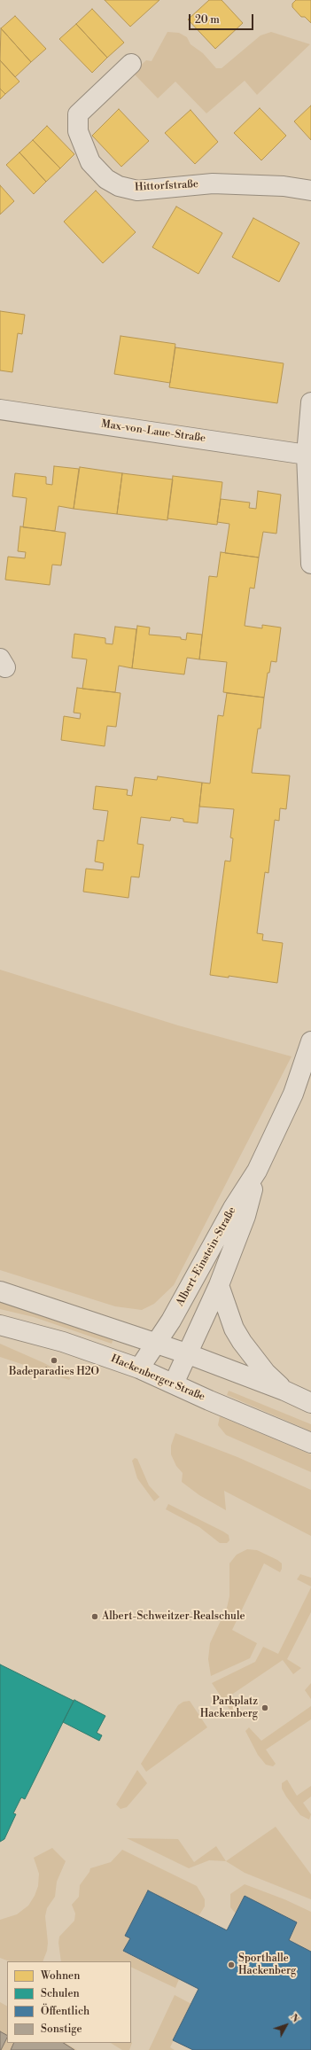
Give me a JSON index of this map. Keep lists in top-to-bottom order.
{
  "streets": {
    "street": [
      "Hittorfstraße",
      "Max-von-Laue-Straße",
      "Albert-Einstein-Straße",
      "Hackenberger Straße"
    ]
  },
  "crossings": [
    ["Albert-Einstein-Straße", "Hackenberger Straße"]
  ],
  "places": [
    "Badeparadies H2O",
    "Albert-Schweitzer-Realschule",
    "Parkplatz Hackenberg",
    "Sporthalle Hackenberg"
  ],
  "legend": [
    "Wohnen",
    "Schulen",
    "Öffentlich",
    "Sonstige"
  ],
  "scale_bar": "20 m",
  "north": "top right"
}
